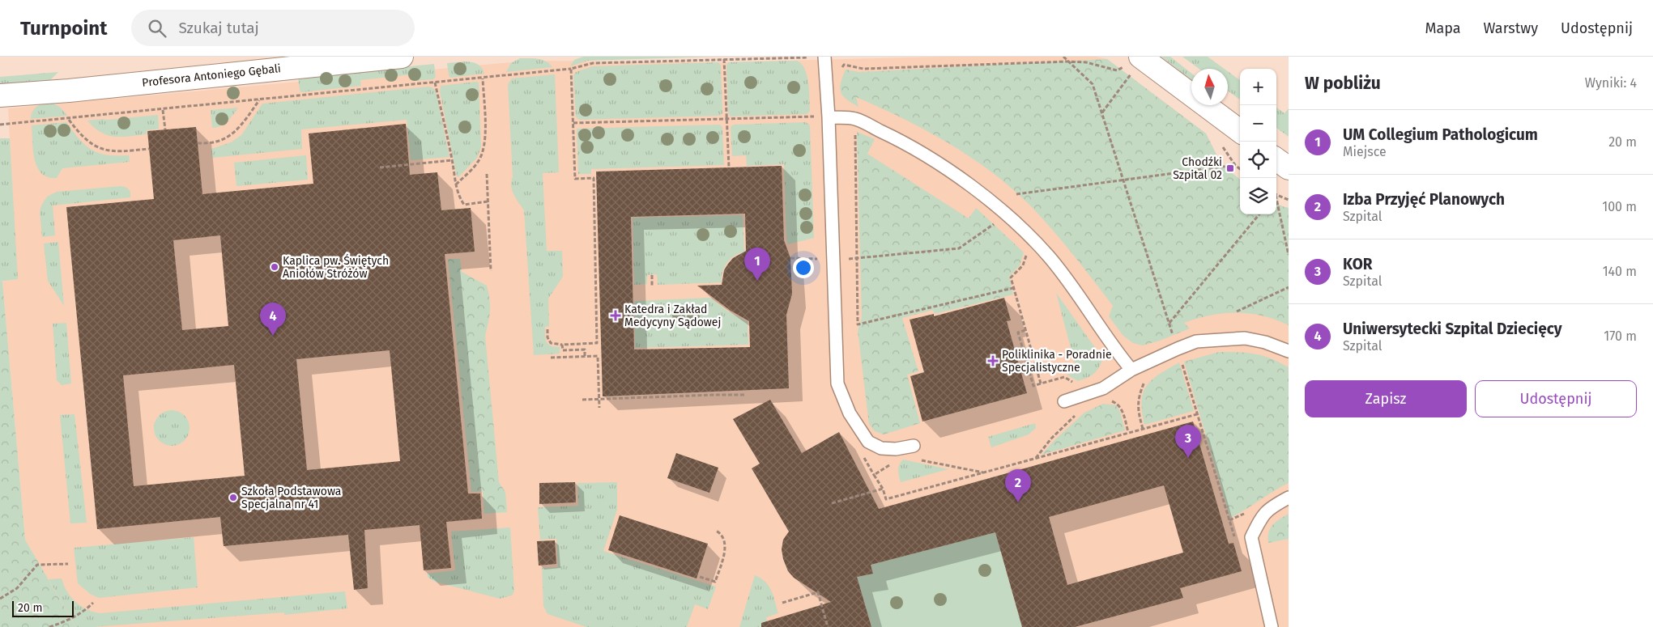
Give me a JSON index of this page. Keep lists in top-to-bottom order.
{
  "streets": {
    "street": ["Profesora Antoniego Gębali"]
  },
  "places": {
    "transit": ["Chodźki Szpital 02"],
    "other": ["Kaplica pw. Świętych Aniołów Stróżów", "Szkoła Podstawowa Specjalna nr 41"],
    "health": ["Katedra i Zakład Medycyny Sądowej", "Poliklinika - Poradnie Specjalistyczne"]
  },
  "scale_bar": "20 m",
  "north": "top",
  "page": {
    "header": "Turnpoint",
    "search": "Szukaj tutaj",
    "nav": ["Mapa", "Warstwy", "Udostępnij"],
    "heading": ["W pobliżu", "Wyniki: 4"],
    "map_buttons": ["+", "−"],
    "list": [
      {
        "mark": "1",
        "name": "UM Collegium Pathologicum",
        "note": "Miejsce",
        "value": "20 m"
      },
      {
        "mark": "2",
        "name": "Izba Przyjęć Planowych",
        "note": "Szpital",
        "value": "100 m"
      },
      {
        "mark": "3",
        "name": "KOR",
        "note": "Szpital",
        "value": "140 m"
      },
      {
        "mark": "4",
        "name": "Uniwersytecki Szpital Dziecięcy",
        "note": "Szpital",
        "value": "170 m"
      }
    ],
    "pins": [
      "1",
      "4",
      "3",
      "2"
    ],
    "buttons": ["Zapisz", "Udostępnij"],
    "scale": "20 m"
  }
}
